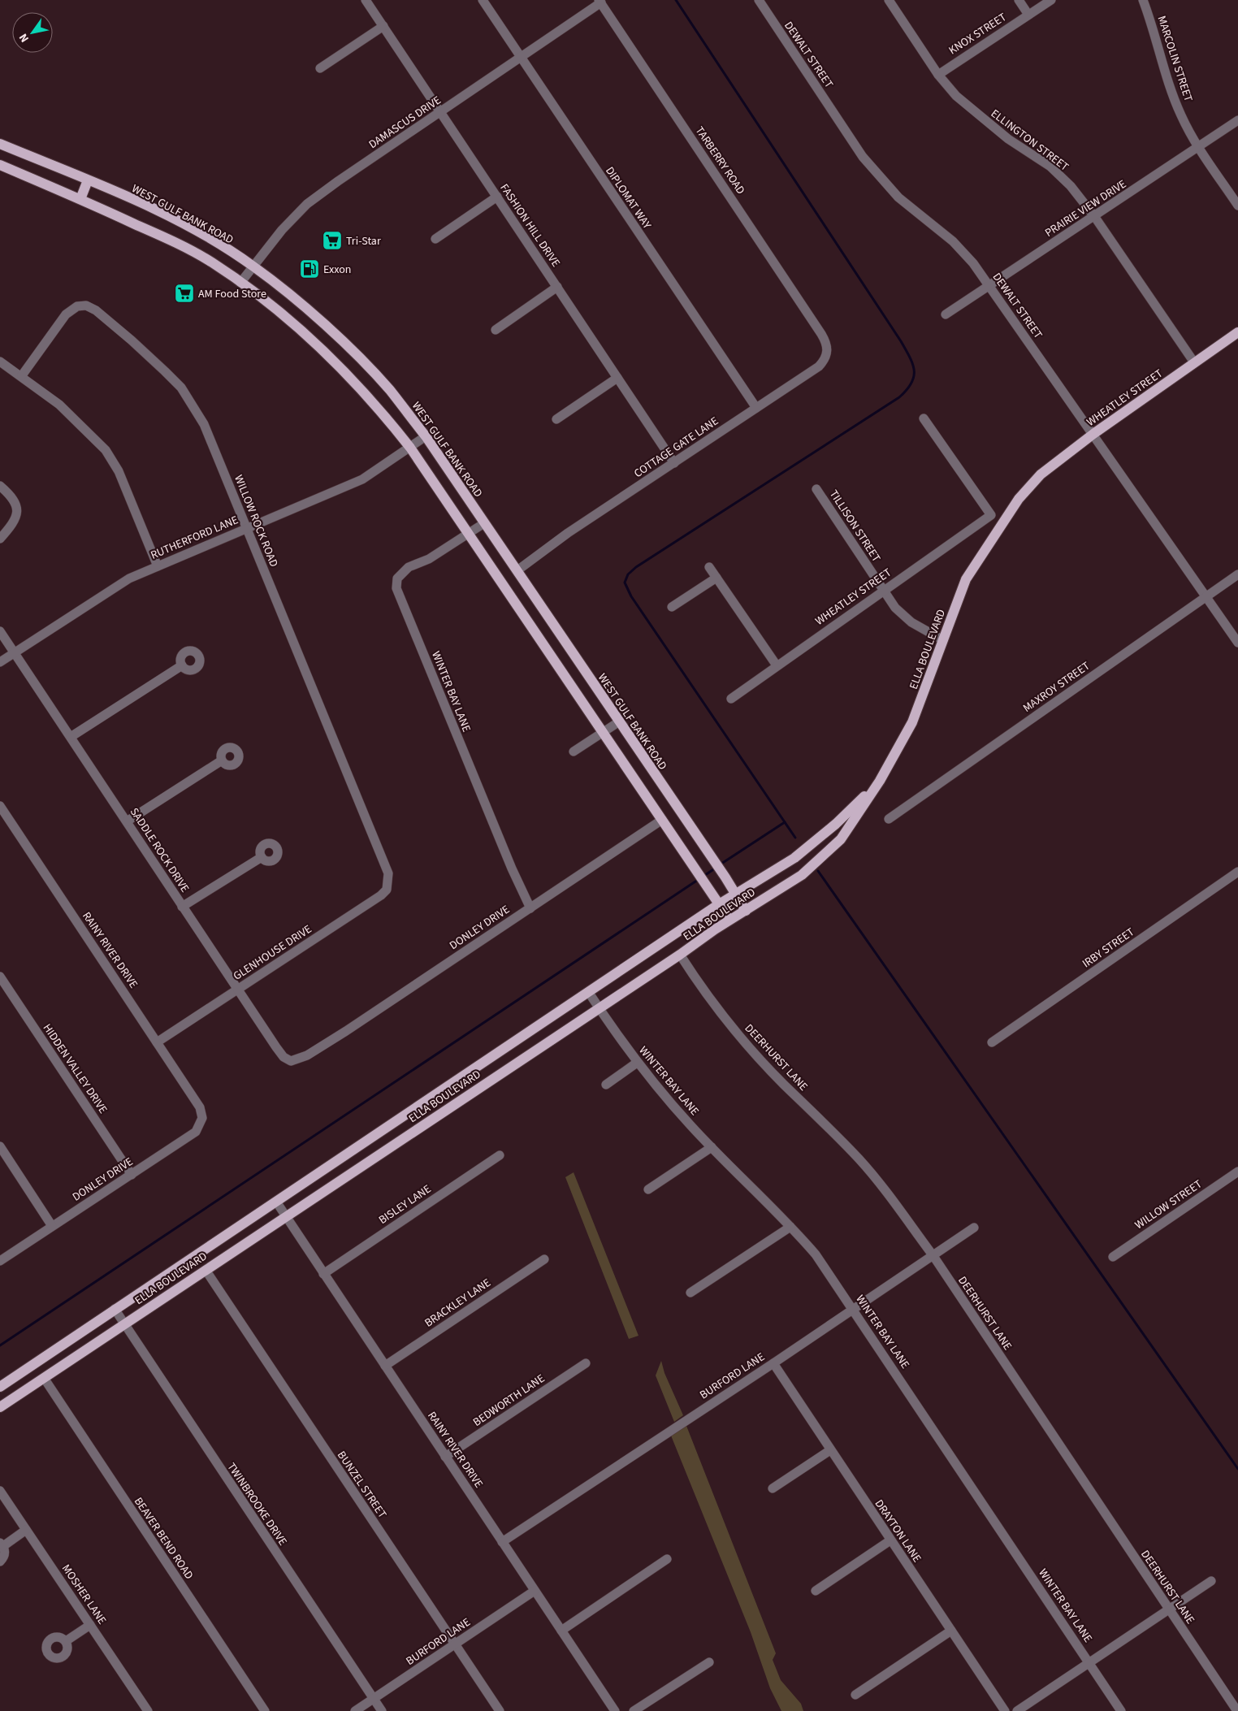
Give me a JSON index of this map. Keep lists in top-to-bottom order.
{
  "streets": {
    "main road": ["WEST GULF BANK ROAD", "WHEATLEY STREET", "ELLA BOULEVARD"],
    "street": [
      "KNOX STREET",
      "DEWALT STREET",
      "MARCOLIN STREET",
      "DAMASCUS DRIVE",
      "ELLINGTON STREET",
      "TARBERRY ROAD",
      "DIPLOMAT WAY",
      "PRAIRIE VIEW DRIVE",
      "FASHION HILL DRIVE",
      "COTTAGE GATE LANE",
      "WILLOW ROCK ROAD",
      "TILLISON STREET",
      "RUTHERFORD LANE",
      "MAXROY STREET",
      "WINTER BAY LANE",
      "SADDLE ROCK DRIVE",
      "DONLEY DRIVE",
      "IRBY STREET",
      "RAINY RIVER DRIVE",
      "GLENHOUSE DRIVE",
      "DEERHURST LANE",
      "HIDDEN VALLEY DRIVE",
      "BISLEY LANE",
      "WILLOW STREET",
      "BRACKLEY LANE",
      "BURFORD LANE",
      "BEDWORTH LANE",
      "BUNZEL STREET",
      "TWINBROOKE DRIVE",
      "DRAYTON LANE",
      "BEAVER BEND ROAD",
      "MOSHER LANE"
    ]
  },
  "crossings": [
    ["KNOX STREET", "ELLINGTON STREET"],
    ["DEWALT STREET", "PRAIRIE VIEW DRIVE"],
    ["DEWALT STREET", "WHEATLEY STREET"],
    ["DEWALT STREET", "MAXROY STREET"],
    ["MARCOLIN STREET", "PRAIRIE VIEW DRIVE"],
    ["DAMASCUS DRIVE", "TARBERRY ROAD"],
    ["DAMASCUS DRIVE", "DIPLOMAT WAY"],
    ["DAMASCUS DRIVE", "WEST GULF BANK ROAD"],
    ["DAMASCUS DRIVE", "FASHION HILL DRIVE"],
    ["ELLINGTON STREET", "PRAIRIE VIEW DRIVE"],
    ["ELLINGTON STREET", "WHEATLEY STREET"],
    ["TARBERRY ROAD", "COTTAGE GATE LANE"],
    ["DIPLOMAT WAY", "COTTAGE GATE LANE"],
    ["WEST GULF BANK ROAD", "COTTAGE GATE LANE"],
    ["WEST GULF BANK ROAD", "RUTHERFORD LANE"],
    ["WEST GULF BANK ROAD", "ELLA BOULEVARD"],
    ["WEST GULF BANK ROAD", "WINTER BAY LANE"],
    ["FASHION HILL DRIVE", "COTTAGE GATE LANE"],
    ["WHEATLEY STREET", "TILLISON STREET"],
    ["WHEATLEY STREET", "ELLA BOULEVARD"],
    ["WILLOW ROCK ROAD", "RUTHERFORD LANE"],
    ["WILLOW ROCK ROAD", "GLENHOUSE DRIVE"],
    ["TILLISON STREET", "ELLA BOULEVARD"],
    ["RUTHERFORD LANE", "SADDLE ROCK DRIVE"],
    ["ELLA BOULEVARD", "WINTER BAY LANE"],
    ["ELLA BOULEVARD", "RAINY RIVER DRIVE"],
    ["ELLA BOULEVARD", "DEERHURST LANE"],
    ["ELLA BOULEVARD", "BUNZEL STREET"],
    ["ELLA BOULEVARD", "TWINBROOKE DRIVE"],
    ["ELLA BOULEVARD", "BEAVER BEND ROAD"],
    ["WINTER BAY LANE", "DONLEY DRIVE"],
    ["WINTER BAY LANE", "BURFORD LANE"],
    ["SADDLE ROCK DRIVE", "DONLEY DRIVE"],
    ["SADDLE ROCK DRIVE", "GLENHOUSE DRIVE"],
    ["DONLEY DRIVE", "RAINY RIVER DRIVE"],
    ["DONLEY DRIVE", "HIDDEN VALLEY DRIVE"],
    ["RAINY RIVER DRIVE", "GLENHOUSE DRIVE"],
    ["RAINY RIVER DRIVE", "BISLEY LANE"],
    ["RAINY RIVER DRIVE", "BRACKLEY LANE"],
    ["RAINY RIVER DRIVE", "BURFORD LANE"],
    ["RAINY RIVER DRIVE", "BEDWORTH LANE"],
    ["DEERHURST LANE", "BURFORD LANE"],
    ["BURFORD LANE", "BUNZEL STREET"],
    ["BURFORD LANE", "TWINBROOKE DRIVE"],
    ["BURFORD LANE", "DRAYTON LANE"]
  ],
  "places": {
    "supermarket": ["Tri-Star", "AM Food Store"],
    "fuel station": ["Exxon"]
  },
  "north": "bottom left"
}
